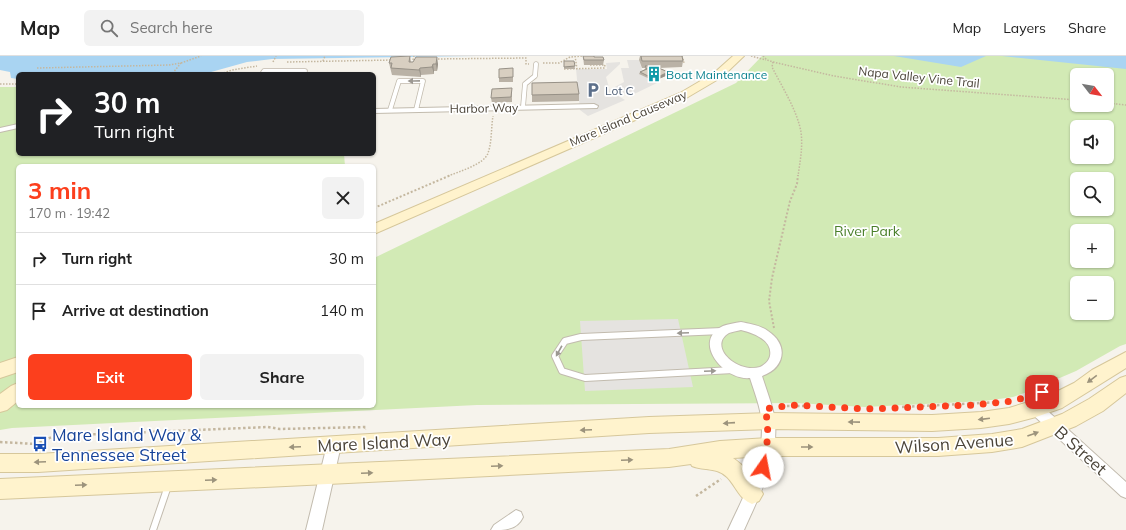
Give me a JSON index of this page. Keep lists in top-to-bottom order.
{
  "streets": {
    "main road": ["Mare Island Causeway", "Mare Island Way", "Wilson Avenue"],
    "street": ["Harbor Way", "B Street"],
    "path": ["Napa Valley Vine Trail"]
  },
  "crossings": [
    ["Mare Island Way", "Wilson Avenue"],
    ["Wilson Avenue", "B Street"]
  ],
  "parks": ["River Park"],
  "places": {
    "building": ["Boat Maintenance"],
    "parking": ["Lot C"],
    "bus stop": ["Mare Island Way & Tennessee Street"]
  },
  "north": "bottom right",
  "page": {
    "header": "Map",
    "search": "Search here",
    "nav": ["Map", "Layers", "Share"],
    "map_buttons": ["+", "−"],
    "turn": ["30 m", "Turn right"],
    "heading": ["3 min", "170 m · 19:42"],
    "list": [
      {
        "name": "Turn right",
        "value": "30 m"
      },
      {
        "name": "Arrive at destination",
        "value": "140 m"
      }
    ],
    "buttons": ["Exit", "Share"]
  }
}
